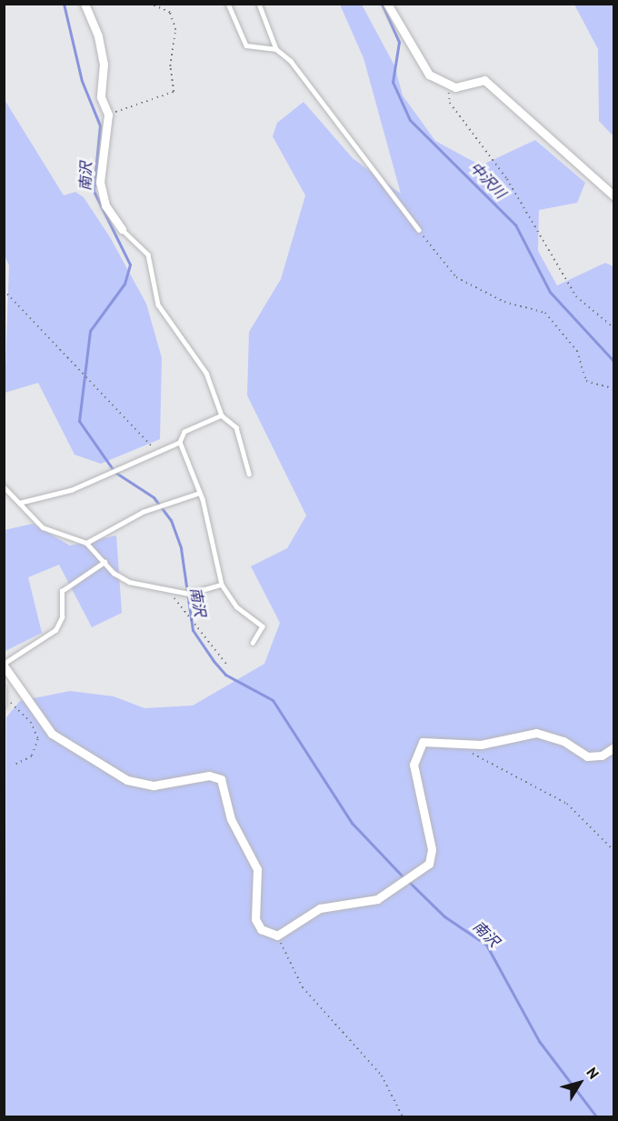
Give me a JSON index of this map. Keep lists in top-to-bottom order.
{
  "water": ["南沢", "中沢川"],
  "north": "top right"
}
